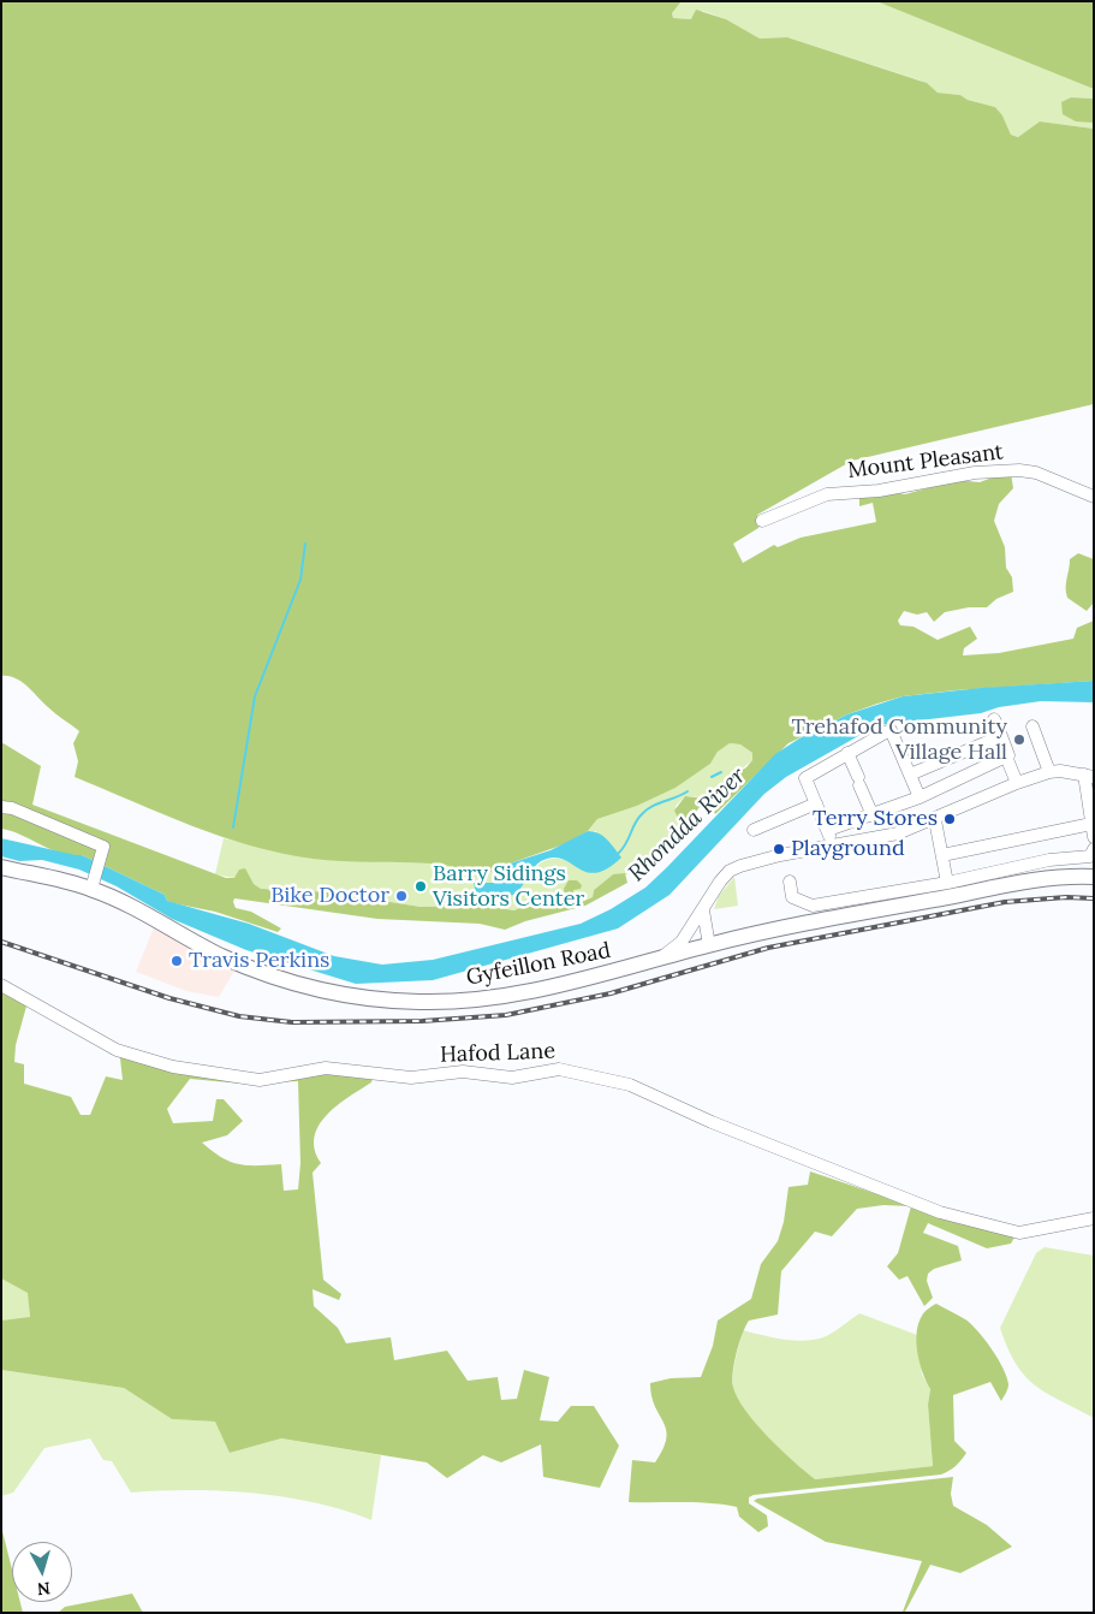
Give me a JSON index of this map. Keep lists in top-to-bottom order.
{
  "streets": {
    "main road": ["Gyfeillon Road"],
    "street": ["Mount Pleasant", "Hafod Lane"]
  },
  "water": ["Rhondda River"],
  "places": [
    "Trehafod Community Village Hall",
    "Terry Stores",
    "Playground",
    "Barry Sidings Visitors Center",
    "Bike Doctor",
    "Travis Perkins"
  ],
  "north": "bottom"
}
